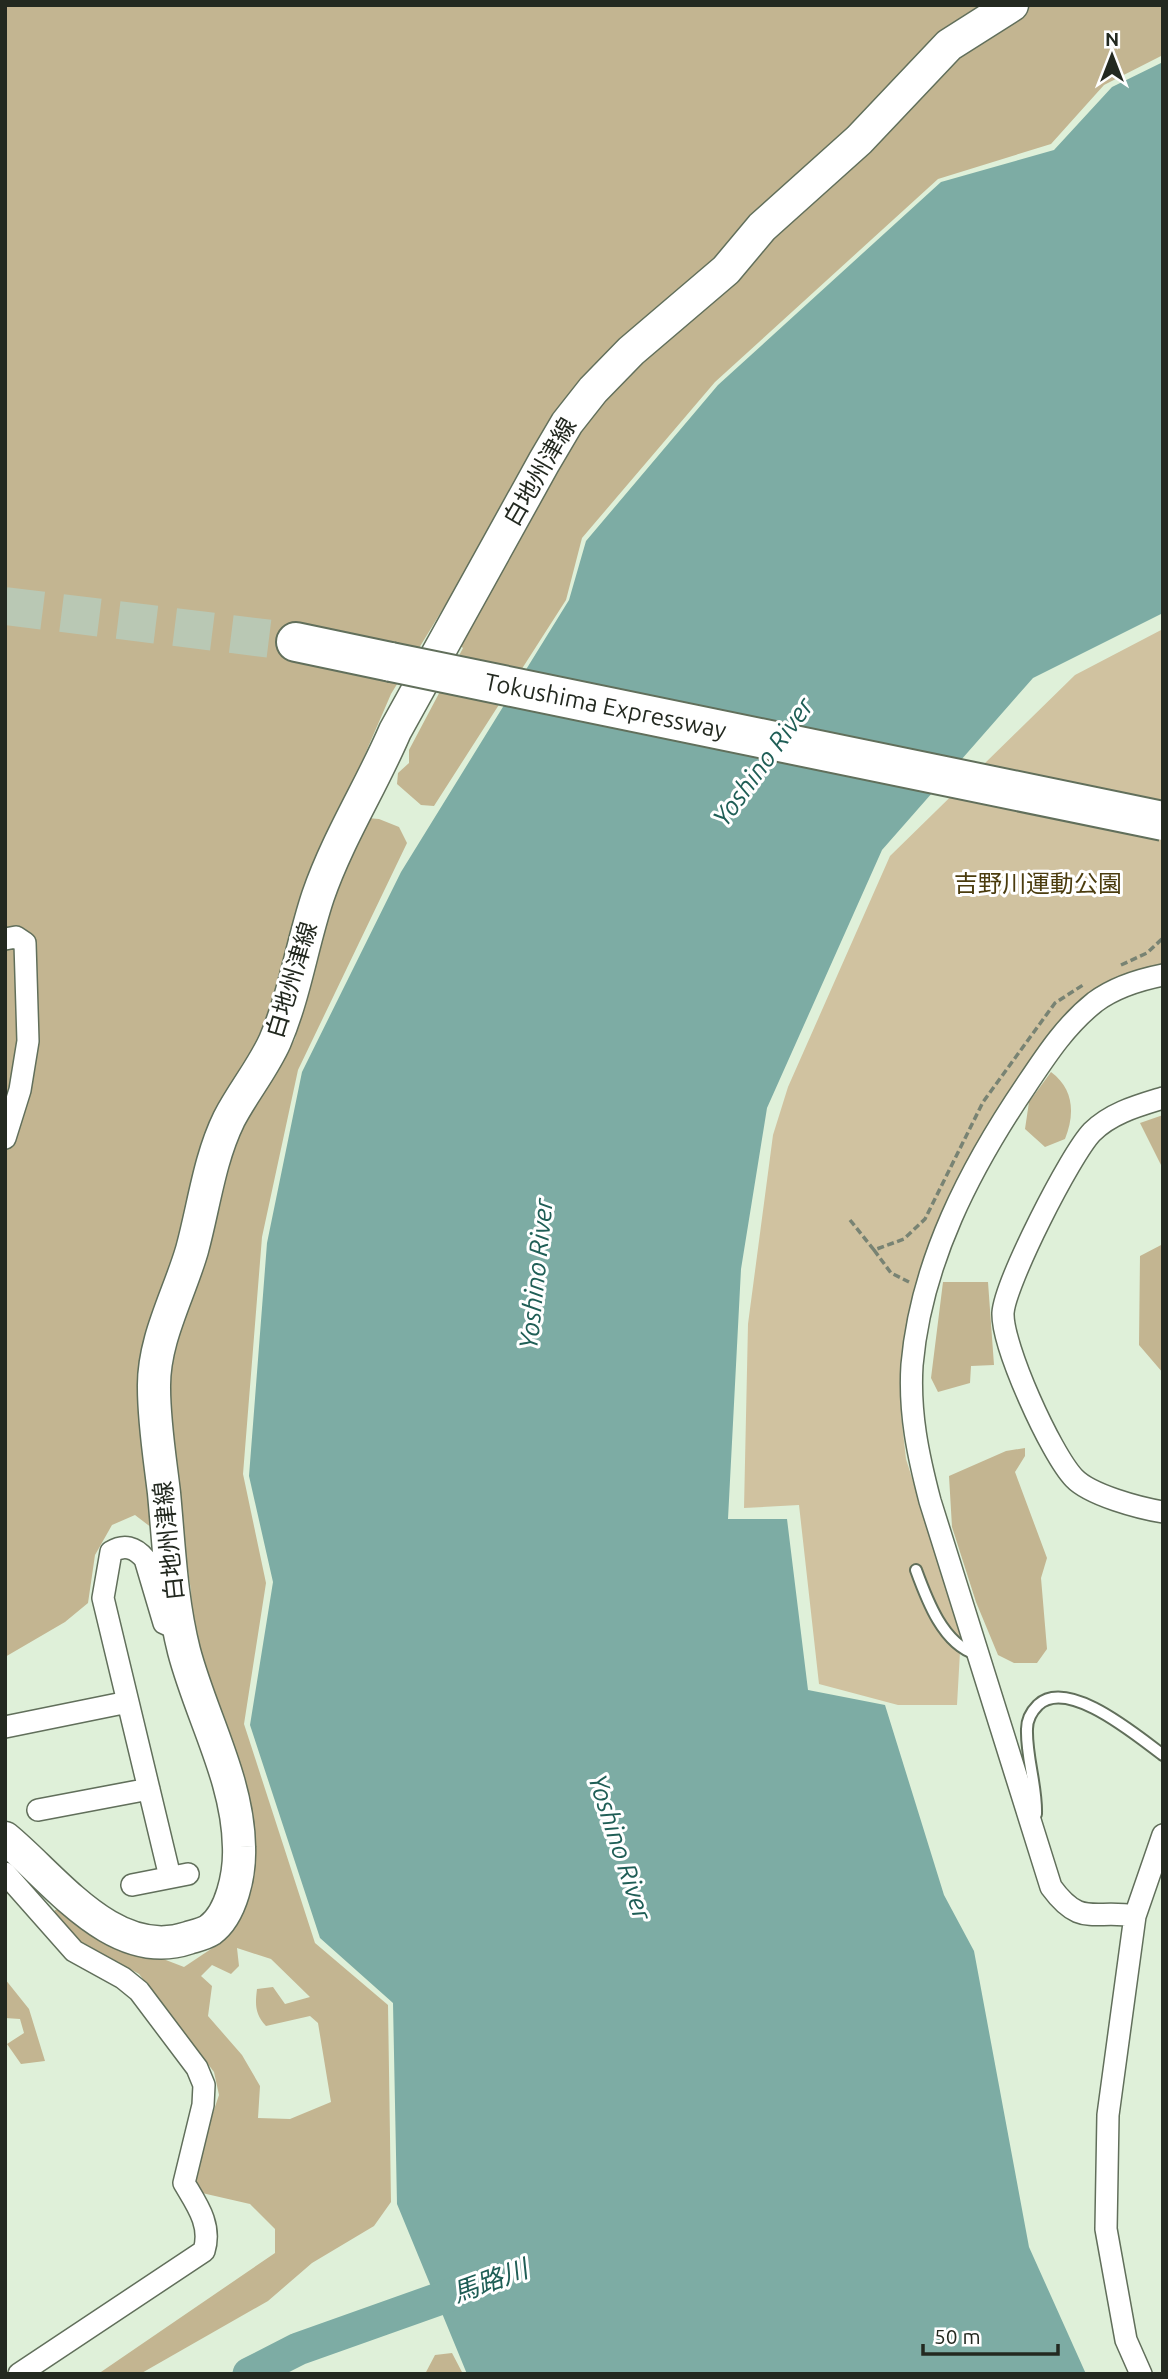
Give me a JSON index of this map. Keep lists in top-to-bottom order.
{
  "streets": {
    "highway": ["Tokushima Expressway"],
    "main road": ["白地州津線"]
  },
  "water": ["Yoshino River", "馬路川"],
  "parks": ["吉野川運動公園"],
  "scale_bar": "50 m",
  "north": "top"
}
